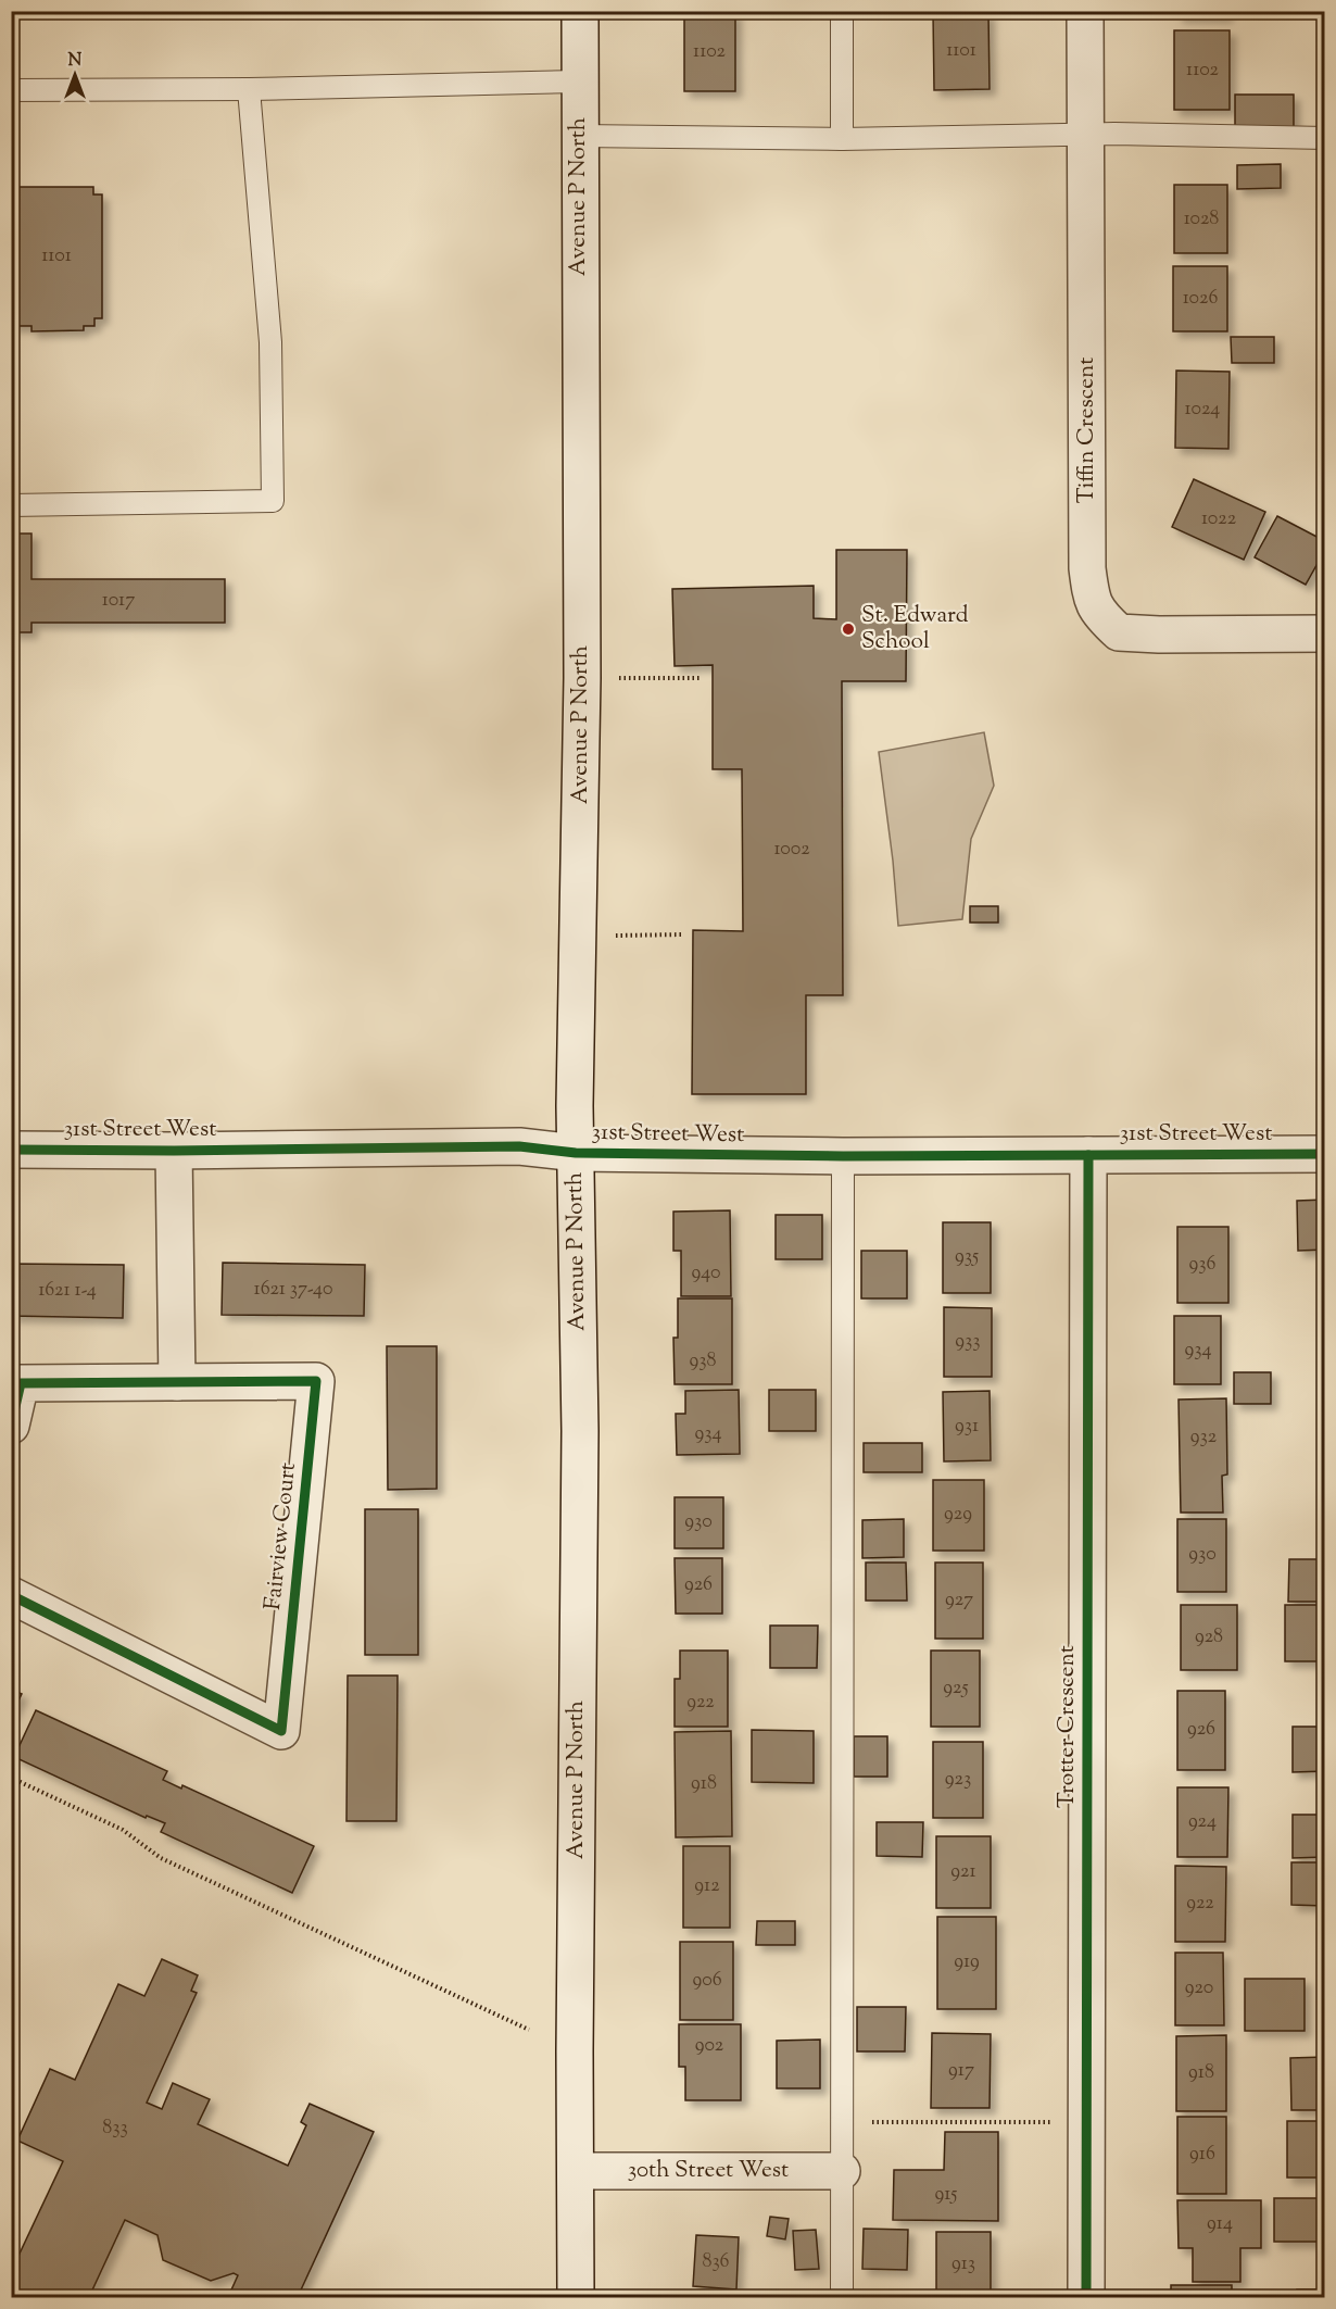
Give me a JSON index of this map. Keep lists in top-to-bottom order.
{
  "streets": {
    "street": [
      "Avenue P North",
      "Tiffin Crescent",
      "31st Street West",
      "Fairview Court",
      "Trotter Crescent",
      "30th Street West"
    ]
  },
  "crossings": [
    ["Avenue P North", "31st Street West"],
    ["Avenue P North", "30th Street West"],
    ["31st Street West", "Trotter Crescent"]
  ],
  "places": ["St. Edward School"],
  "house_numbers": [
    "1101",
    "1102",
    "1102",
    "1028",
    "1101",
    "1026",
    "1024",
    "1022",
    "1017",
    "1002",
    "935",
    "936",
    "940",
    "1621 37-40",
    "1621 1-4",
    "933",
    "934",
    "938",
    "931",
    "934",
    "932",
    "929",
    "930",
    "930",
    "926",
    "927",
    "928",
    "925",
    "922",
    "926",
    "923",
    "918",
    "924",
    "921",
    "912",
    "922",
    "919",
    "906",
    "920",
    "902",
    "917",
    "918",
    "833",
    "916",
    "915",
    "914",
    "836",
    "913"
  ],
  "north": "top"
}
